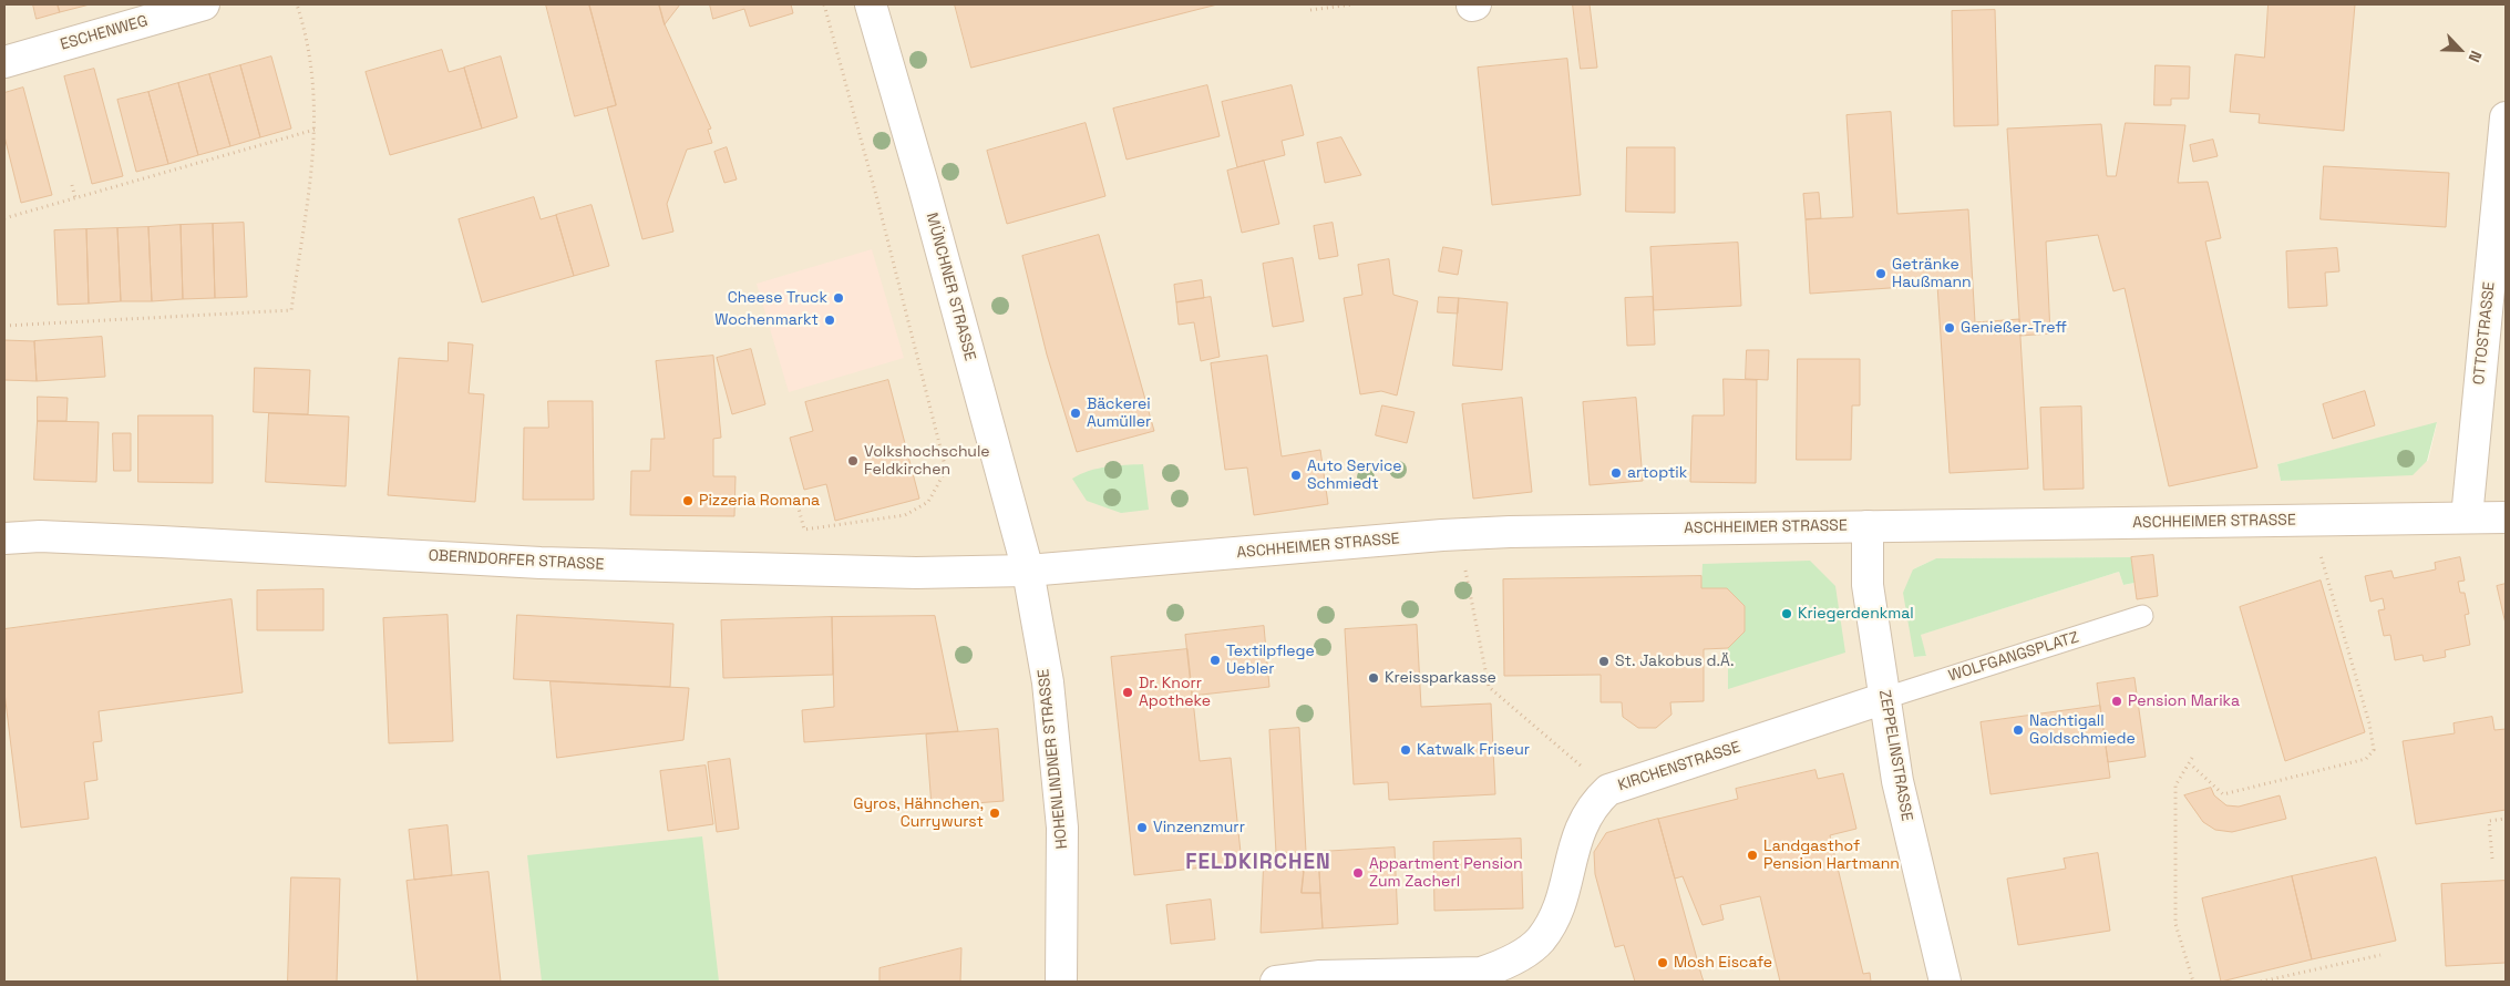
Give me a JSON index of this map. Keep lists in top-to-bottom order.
{
  "streets": {
    "street": [
      "ESCHENWEG",
      "MÜNCHNER STRASSE",
      "OTTOSTRASSE",
      "ASCHHEIMER STRASSE",
      "OBERNDORFER STRASSE",
      "ZEPPELINSTRASSE",
      "HOHENLINDNER STRASSE",
      "KIRCHENSTRASSE"
    ],
    "lane": ["WOLFGANGSPLATZ"]
  },
  "crossings": [
    ["MÜNCHNER STRASSE", "ASCHHEIMER STRASSE"],
    ["MÜNCHNER STRASSE", "OBERNDORFER STRASSE"],
    ["MÜNCHNER STRASSE", "HOHENLINDNER STRASSE"],
    ["OTTOSTRASSE", "ASCHHEIMER STRASSE"],
    ["ASCHHEIMER STRASSE", "OBERNDORFER STRASSE"],
    ["ASCHHEIMER STRASSE", "ZEPPELINSTRASSE"],
    ["ASCHHEIMER STRASSE", "HOHENLINDNER STRASSE"],
    ["OBERNDORFER STRASSE", "HOHENLINDNER STRASSE"],
    ["WOLFGANGSPLATZ", "ZEPPELINSTRASSE"],
    ["WOLFGANGSPLATZ", "KIRCHENSTRASSE"],
    ["ZEPPELINSTRASSE", "KIRCHENSTRASSE"]
  ],
  "districts": ["FELDKIRCHEN"],
  "places": [
    "Getränke Haußmann",
    "Cheese Truck",
    "Wochenmarkt",
    "Genießer-Treff",
    "Bäckerei Aumüller",
    "Volkshochschule Feldkirchen",
    "artoptik",
    "Auto Service Schmiedt",
    "Pizzeria Romana",
    "Kriegerdenkmal",
    "Textilpflege Uebler",
    "St. Jakobus d.Ä.",
    "Kreissparkasse",
    "Dr. Knorr Apotheke",
    "Pension Marika",
    "Nachtigall Goldschmiede",
    "Katwalk Friseur",
    "Gyros, Hähnchen, Currywurst",
    "Vinzenzmurr",
    "Landgasthof Pension Hartmann",
    "Appartment Pension Zum Zacherl",
    "Mosh Eiscafe"
  ],
  "north": "bottom right"
}
